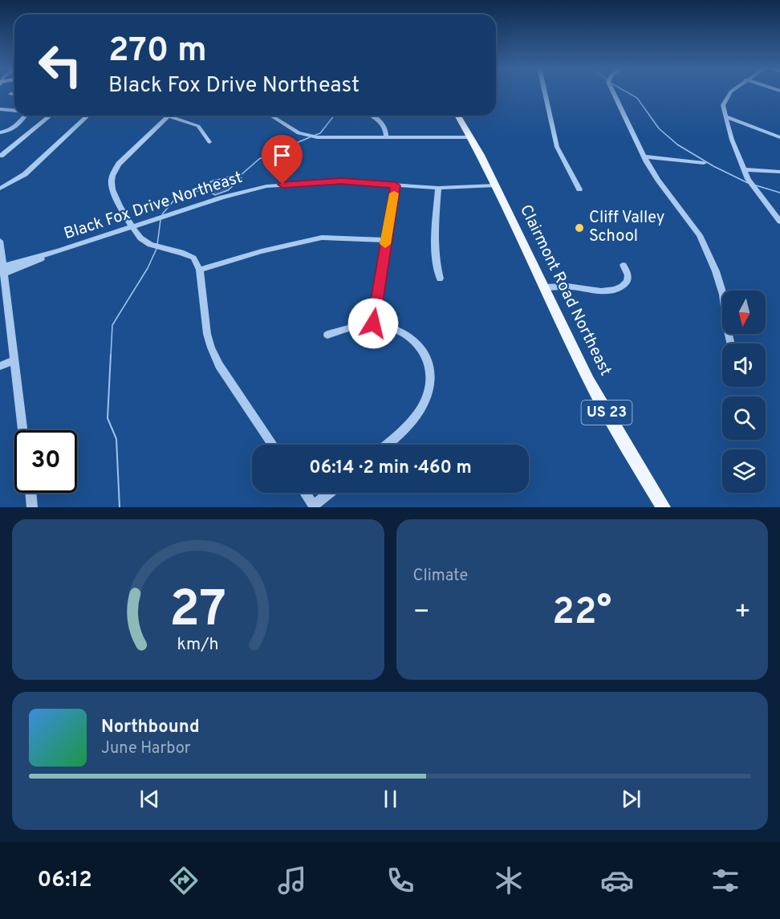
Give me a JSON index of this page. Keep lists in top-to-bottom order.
{
  "streets": {
    "main road": ["Clairmont Road Northeast", "US 23"],
    "street": ["Black Fox Drive Northeast"]
  },
  "crossings": [
    ["Black Fox Drive Northeast", "Clairmont Road Northeast"]
  ],
  "places": ["Cliff Valley School"],
  "north": "bottom",
  "page": {
    "turn": ["270 m", "Black Fox Drive Northeast"],
    "limit": "30",
    "trip": "06:14 · 2 min · 460 m",
    "tile": "Climate",
    "heat": ["−", "22°", "+"],
    "song": ["Northbound", "June Harbor"],
    "tabs": "06:12",
    "gauge": ["27", "km/h"]
  }
}
